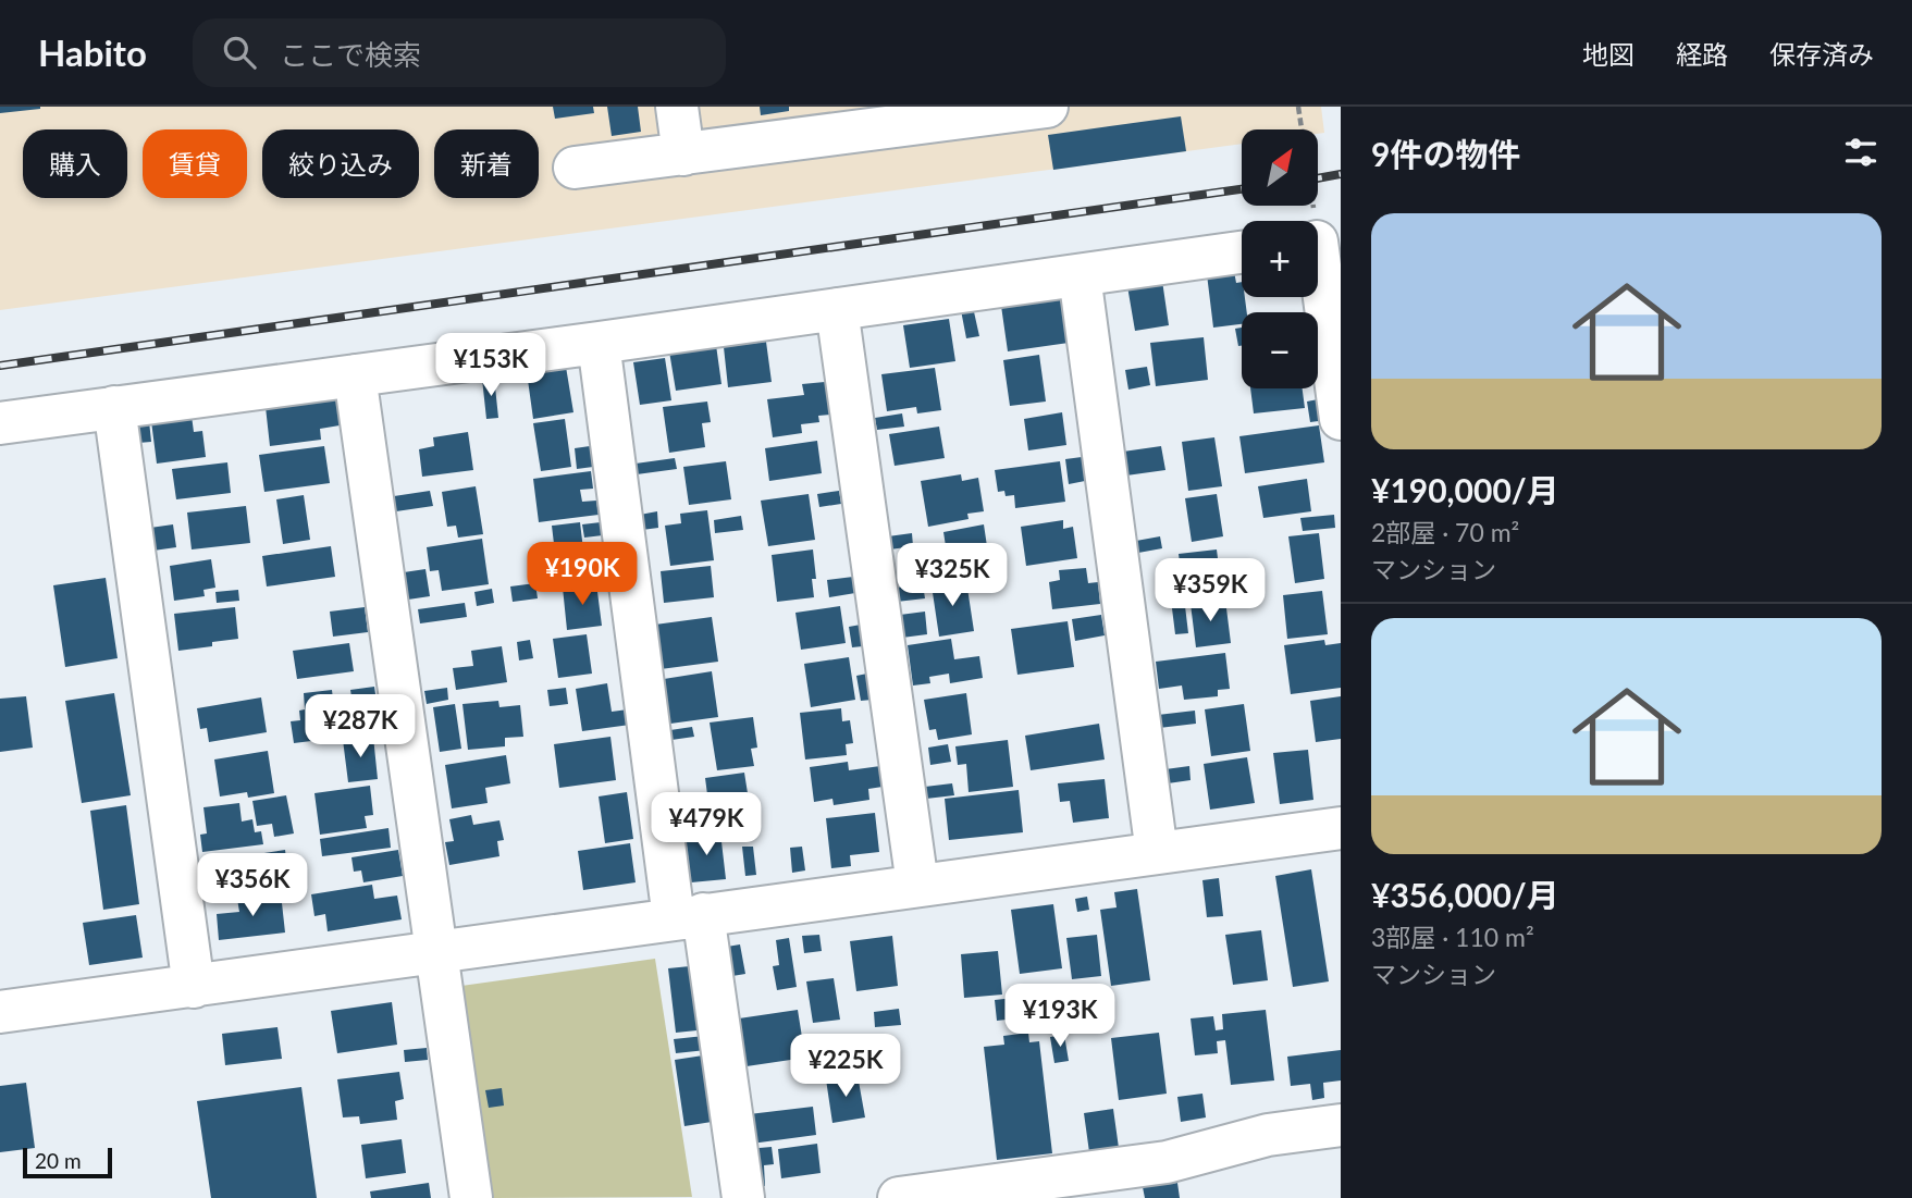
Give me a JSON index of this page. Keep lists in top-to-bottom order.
{
  "scale_bar": "20 m",
  "north": "top right",
  "page": {
    "header": "Habito",
    "search": "ここで検索",
    "nav": ["地図", "経路", "保存済み"],
    "heading": "9件の物件",
    "map_buttons": ["+", "−"],
    "chip": [
      "購入",
      "賃貸",
      "絞り込み",
      "新着"
    ],
    "list": [
      {
        "name": "¥190,000/月",
        "note": "2部屋 · 70 m² · マンション"
      },
      {
        "name": "¥356,000/月",
        "note": "3部屋 · 110 m² · マンション"
      }
    ],
    "price": [
      "¥153K",
      "¥190K",
      "¥325K",
      "¥359K",
      "¥287K",
      "¥479K",
      "¥356K",
      "¥193K",
      "¥225K"
    ],
    "scale": "20 m"
  }
}
